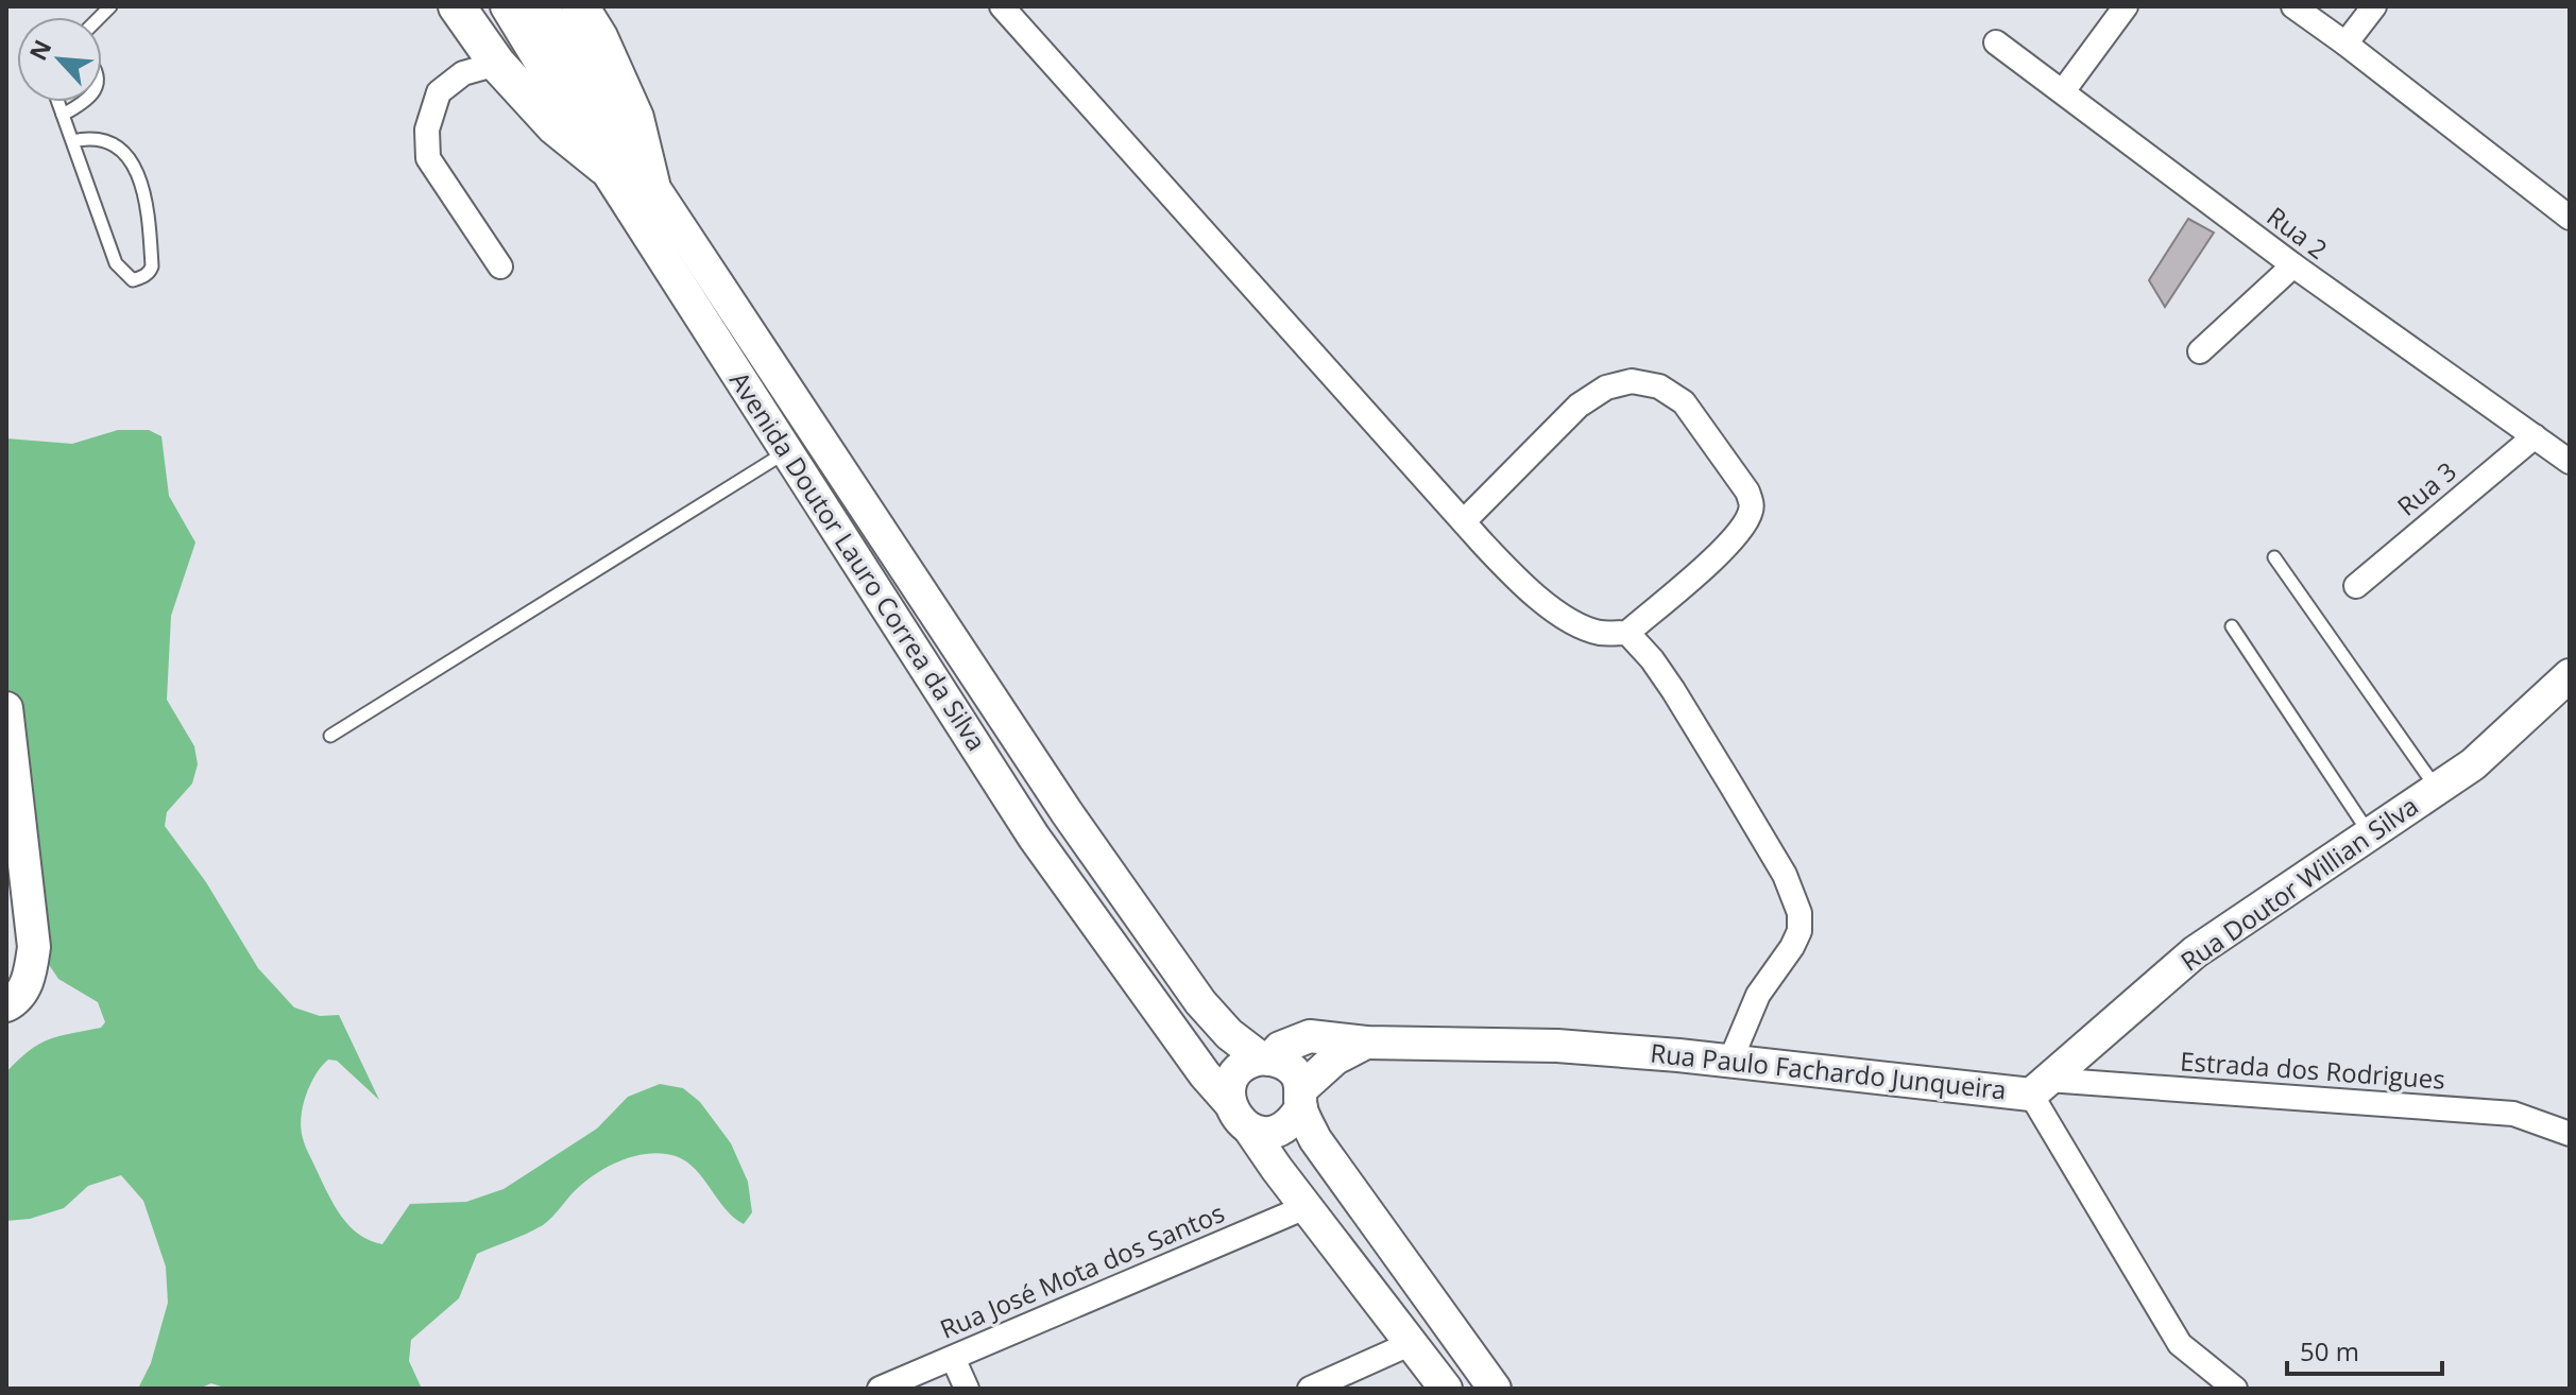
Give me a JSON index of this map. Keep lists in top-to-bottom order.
{
  "streets": {
    "main road": ["Avenida Doutor Lauro Correa da Silva", "Rua Doutor Willian Silva", "Rua Paulo Fachardo Junqueira"],
    "street": [
      "Rua 2",
      "Rua 3",
      "Estrada dos Rodrigues",
      "Rua José Mota dos Santos"
    ]
  },
  "crossings": [
    ["Rua 2", "Rua 3"],
    ["Avenida Doutor Lauro Correa da Silva", "Rua Paulo Fachardo Junqueira"],
    ["Rua Doutor Willian Silva", "Estrada dos Rodrigues"],
    ["Rua Doutor Willian Silva", "Rua Paulo Fachardo Junqueira"],
    ["Estrada dos Rodrigues", "Rua Paulo Fachardo Junqueira"]
  ],
  "scale_bar": "50 m",
  "north": "top left"
}
